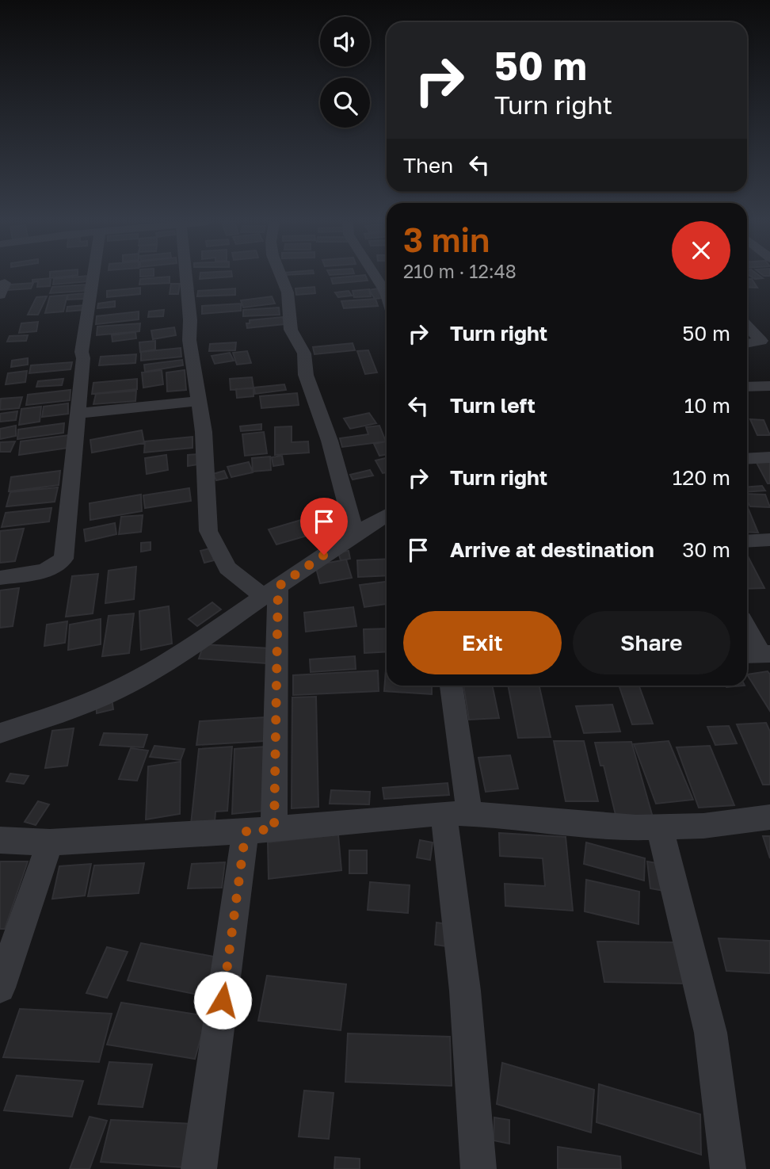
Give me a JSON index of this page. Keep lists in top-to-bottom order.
{
  "page": {
    "turn": ["50 m", "Turn right"],
    "then": "Then",
    "heading": ["3 min", "210 m · 12:48"],
    "list": [
      {
        "name": "Turn right",
        "value": "50 m"
      },
      {
        "name": "Turn left",
        "value": "10 m"
      },
      {
        "name": "Turn right",
        "value": "120 m"
      },
      {
        "name": "Arrive at destination",
        "value": "30 m"
      }
    ],
    "buttons": ["Exit", "Share"]
  }
}
